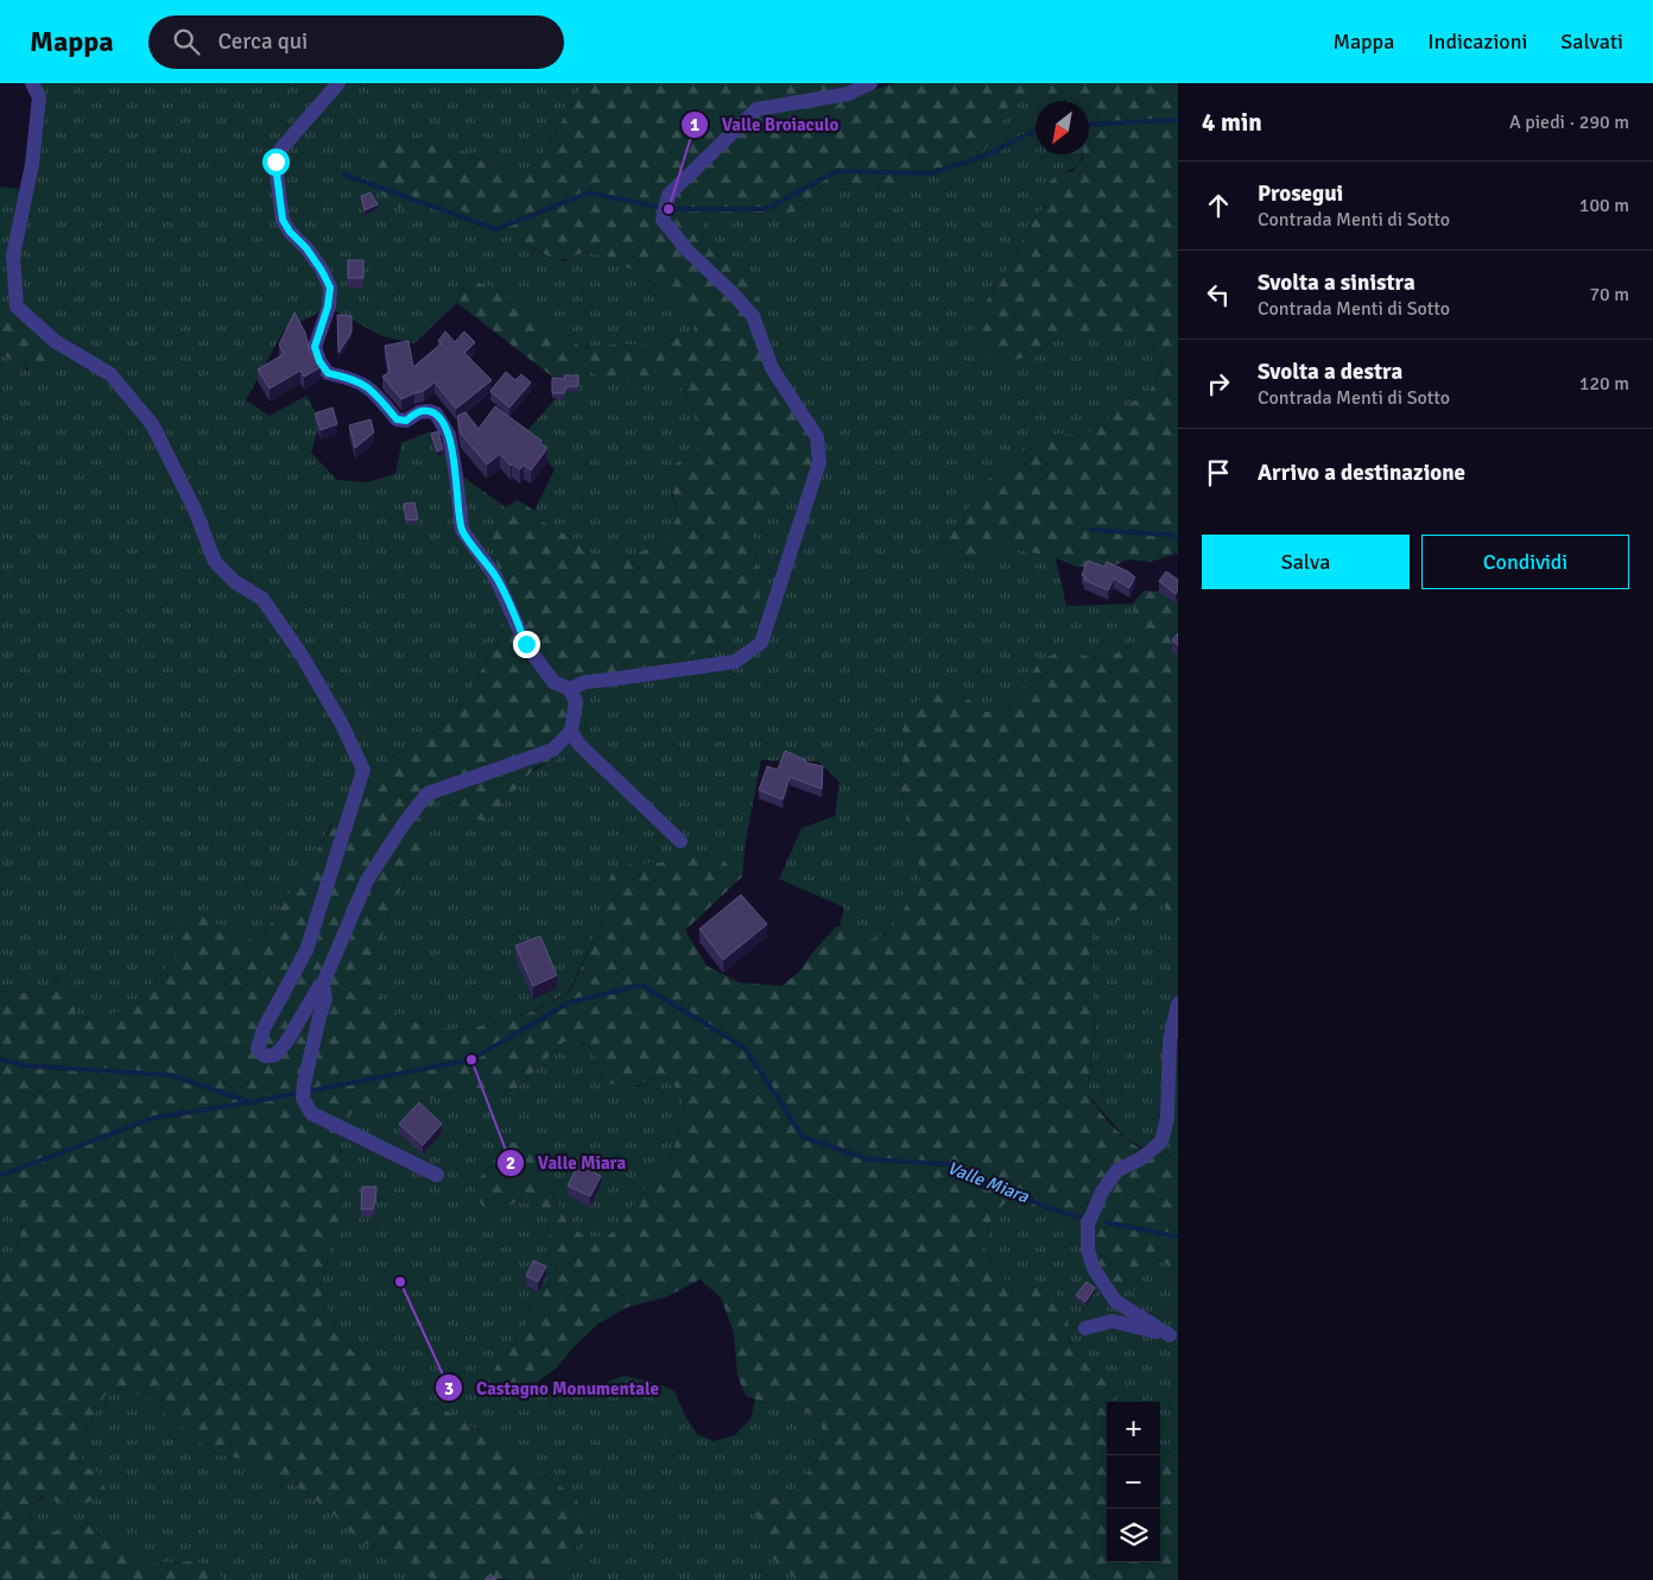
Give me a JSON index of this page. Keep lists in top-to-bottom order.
{
  "water": ["Valle Miara"],
  "places": ["Valle Broiaculo", "Valle Miara", "Castagno Monumentale"],
  "north": "bottom left",
  "page": {
    "header": "Mappa",
    "search": "Cerca qui",
    "nav": ["Mappa", "Indicazioni", "Salvati"],
    "heading": ["4 min", "A piedi · 290 m"],
    "list": [
      ["Prosegui", "Contrada Menti di Sotto", "100 m"],
      ["Svolta a sinistra", "Contrada Menti di Sotto", "70 m"],
      ["Svolta a destra", "Contrada Menti di Sotto", "120 m"],
      "Arrivo a destinazione"
    ],
    "buttons": ["Salva", "Condividi"],
    "map_buttons": ["+", "−"]
  }
}
